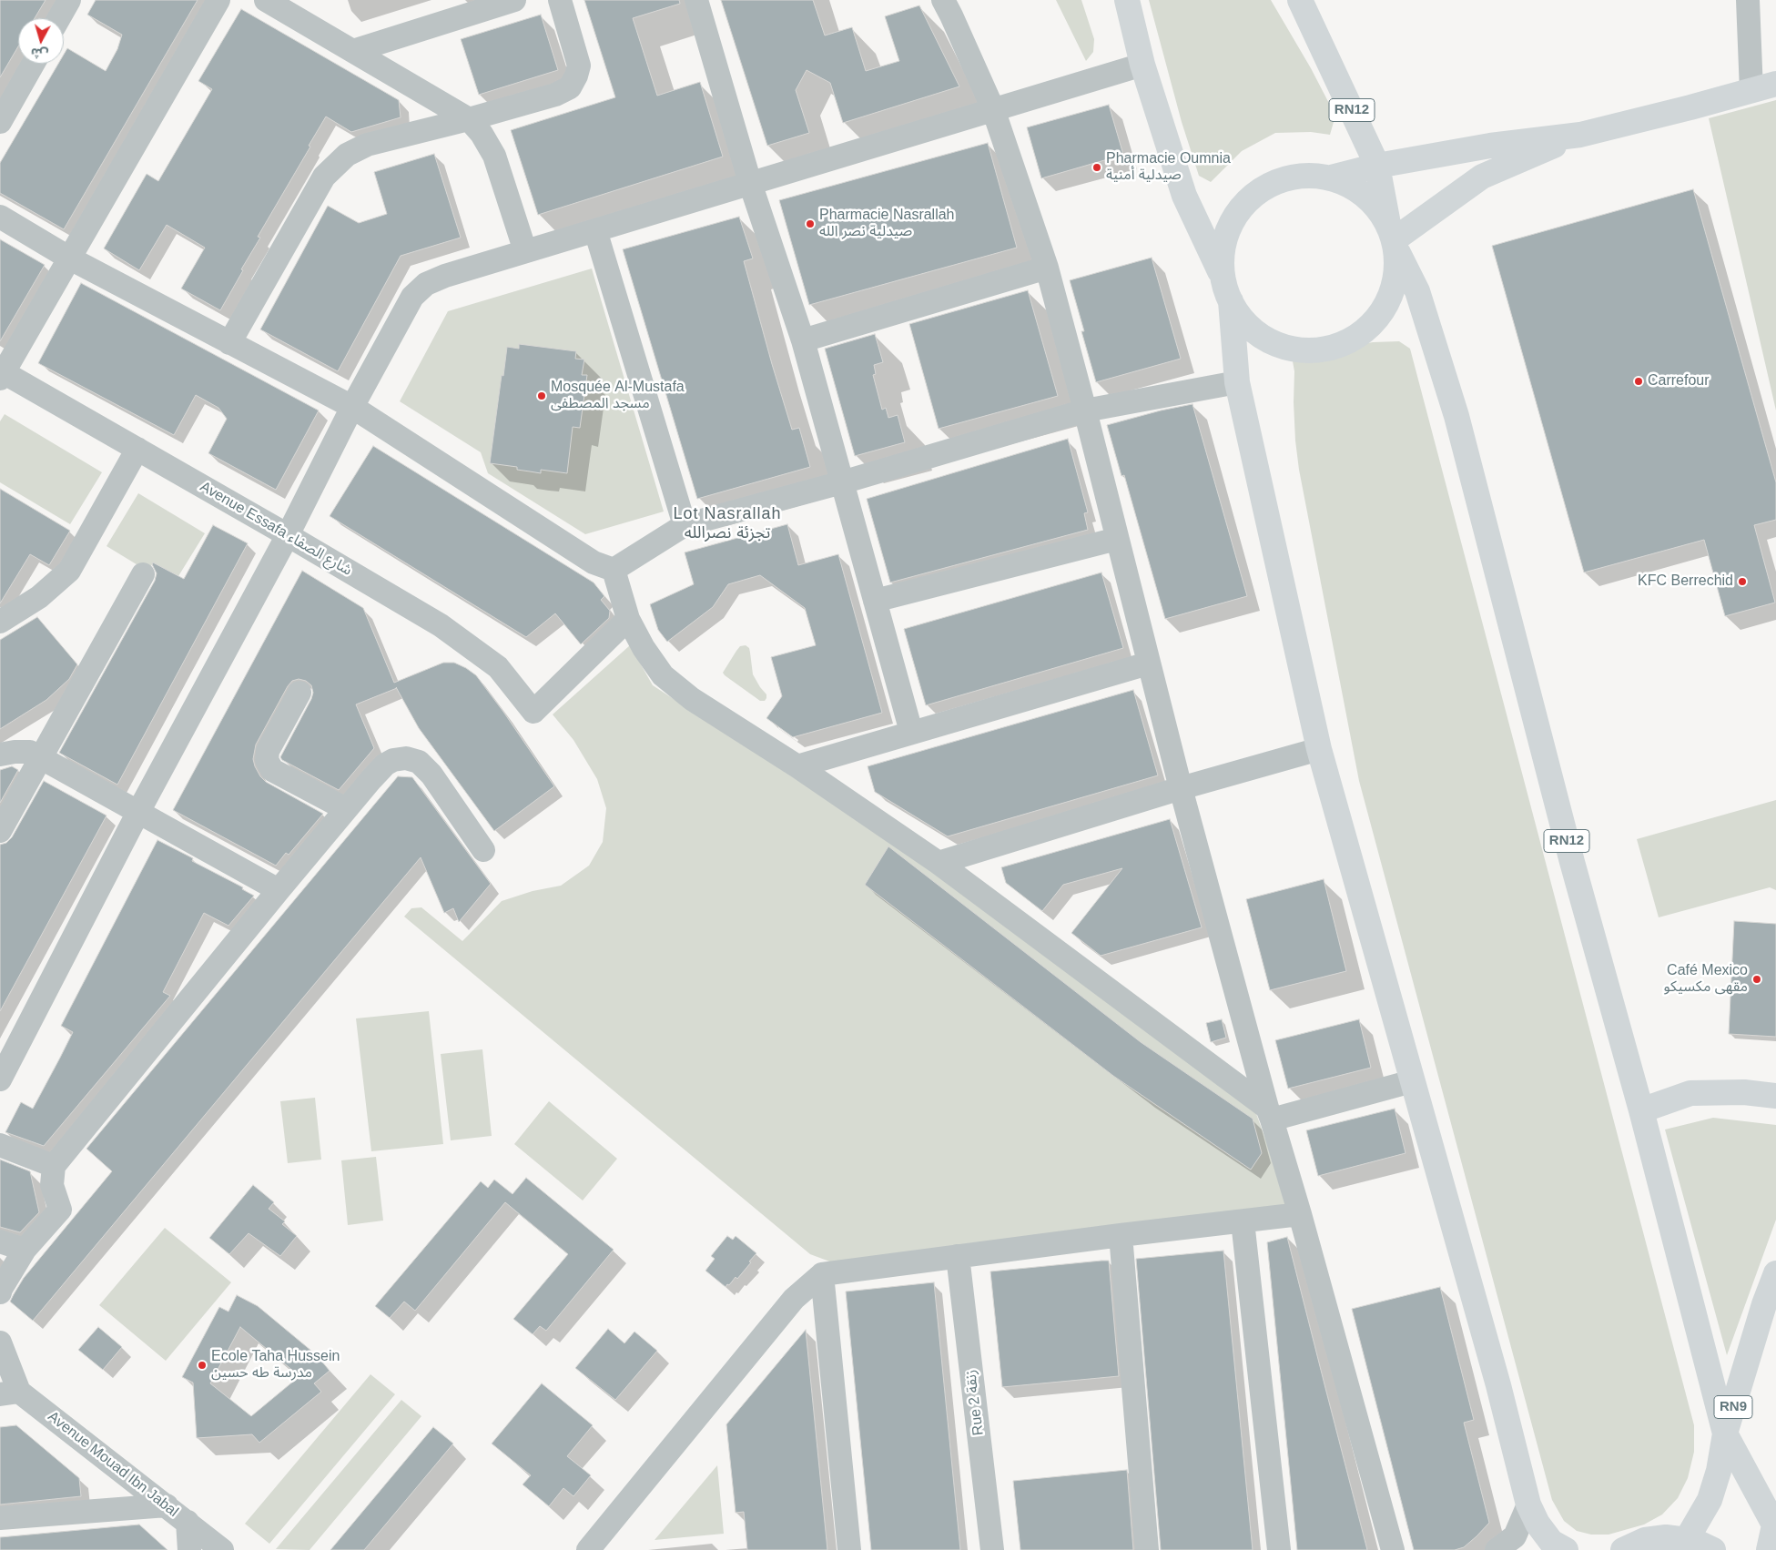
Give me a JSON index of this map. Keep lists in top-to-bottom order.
{
  "streets": {
    "main road": ["RN12", "RN9"],
    "street": ["Avenue Essafa شارع الصفاء", "Rue 2 زنقة", "Avenue Mouad Ibn Jabal"]
  },
  "crossings": [
    ["RN12", "RN9"]
  ],
  "districts": ["Lot Nasrallah تجزئة نصرالله"],
  "places": [
    "Pharmacie Oumnia صيدلية أمنية",
    "Pharmacie Nasrallah صيدلية نصر الله",
    "Carrefour",
    "Mosquée Al-Mustafa مسجد المصطفى",
    "KFC Berrechid",
    "Café Mexico مقهى مكسيكو",
    "Ecole Taha Hussein مدرسة طه حسين"
  ],
  "north": "bottom"
}
